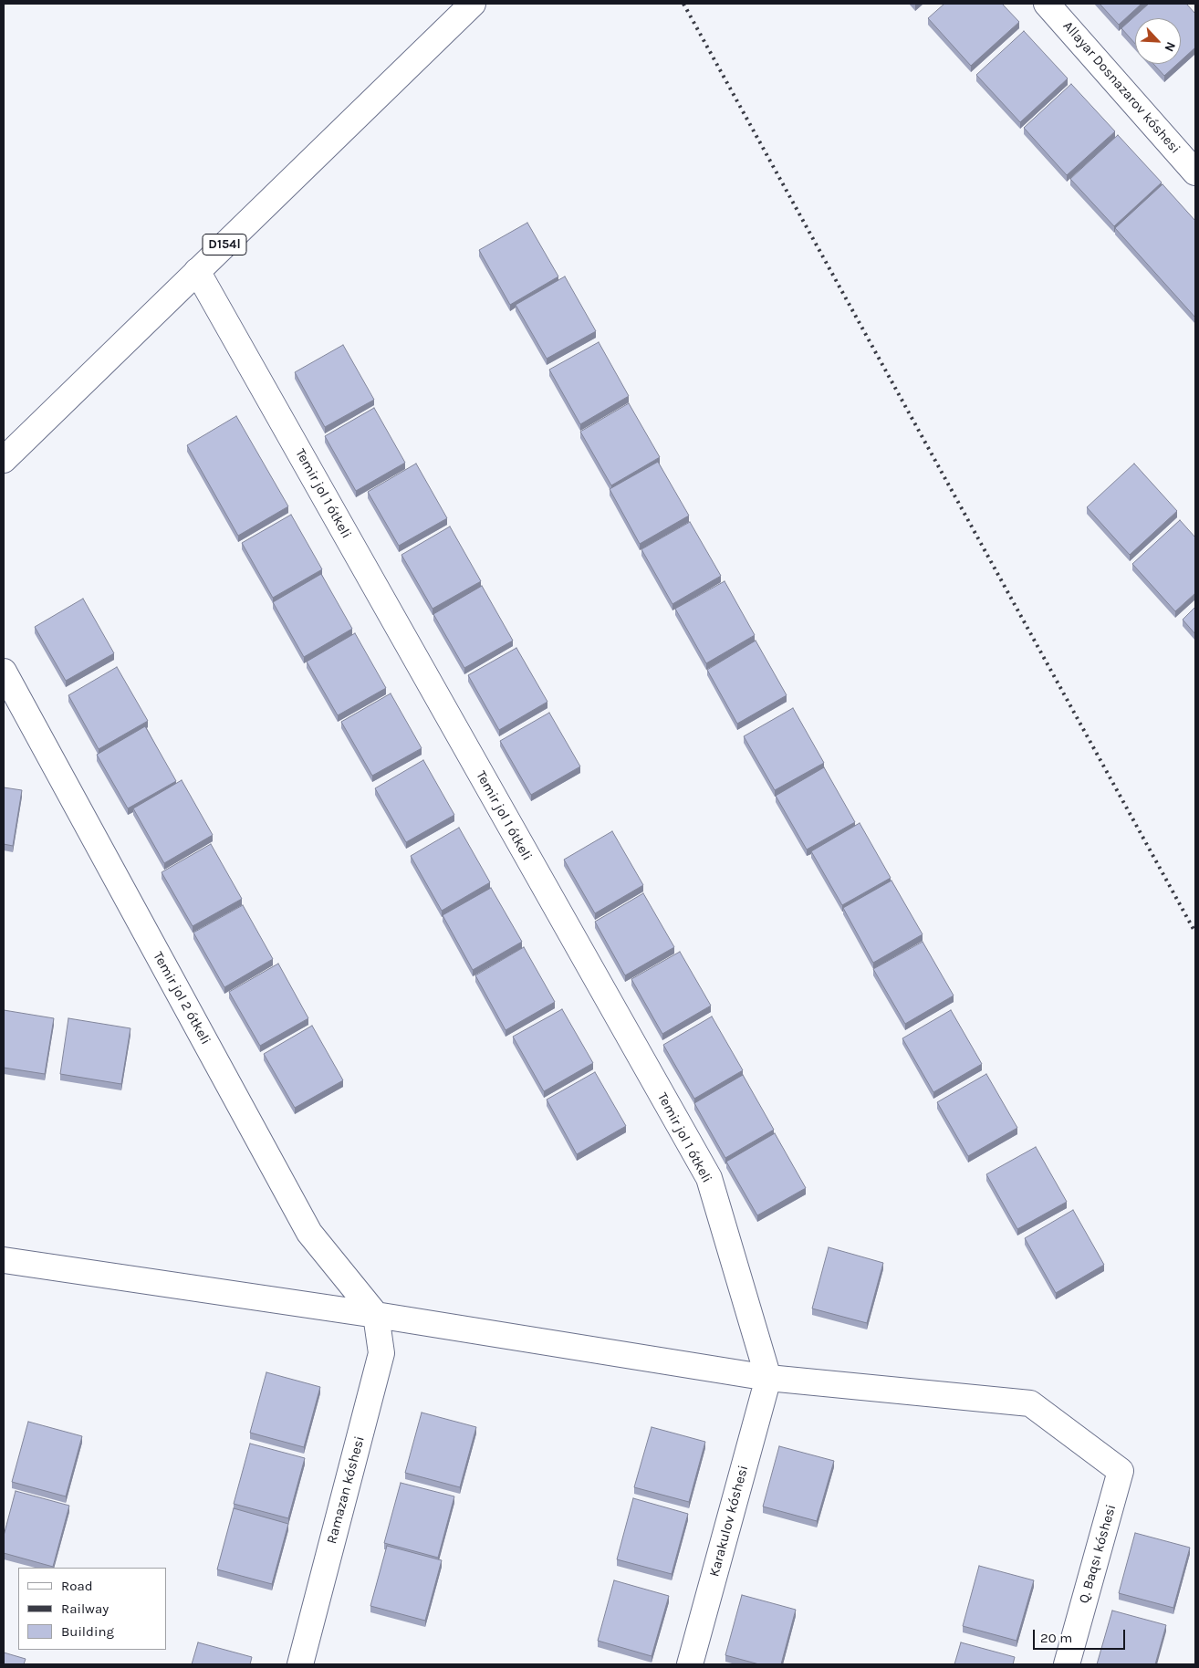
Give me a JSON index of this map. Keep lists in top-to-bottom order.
{
  "streets": {
    "street": [
      "Allayar Dosnazarov kóshesi",
      "D154l",
      "Temir jol 1 ótkeli",
      "Temir jol 2 ótkeli",
      "Ramazan kóshesi",
      "Karakulov kóshesi",
      "Q. Baqsı kóshesi"
    ]
  },
  "crossings": [
    ["D154l", "Temir jol 1 ótkeli"],
    ["Temir jol 1 ótkeli", "Karakulov kóshesi"],
    ["Temir jol 1 ótkeli", "Q. Baqsı kóshesi"],
    ["Temir jol 2 ótkeli", "Ramazan kóshesi"],
    ["Karakulov kóshesi", "Q. Baqsı kóshesi"]
  ],
  "legend": ["Road", "Railway", "Building"],
  "scale_bar": "20 m",
  "north": "bottom right"
}
